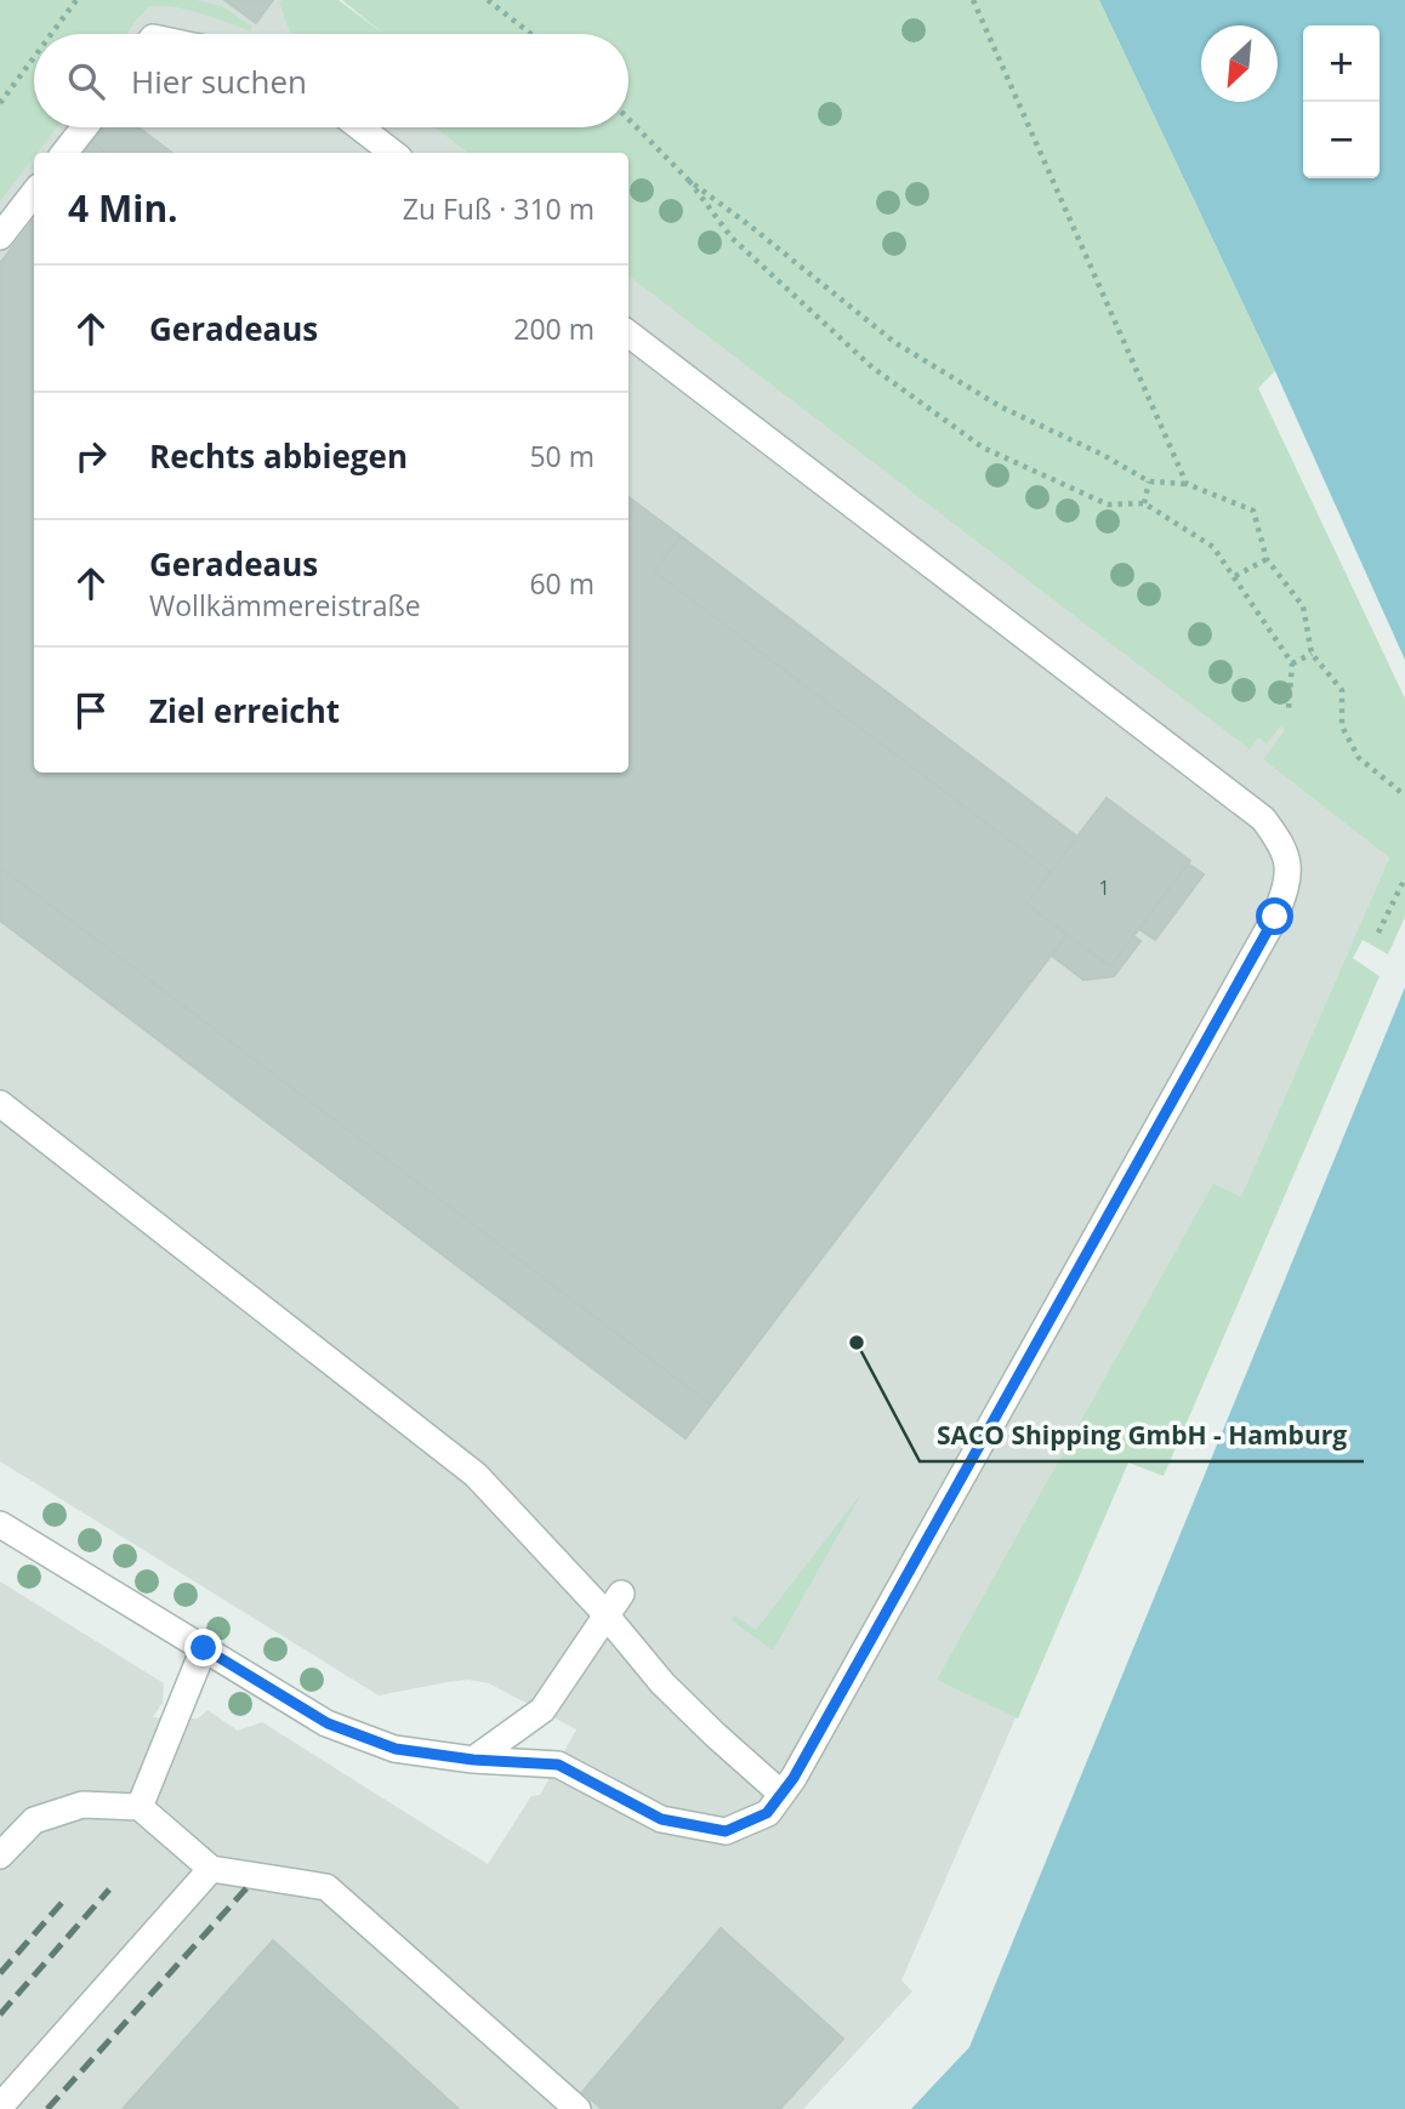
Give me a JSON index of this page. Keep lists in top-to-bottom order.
{
  "places": ["SACO Shipping GmbH - Hamburg"],
  "house_numbers": ["1"],
  "north": "bottom left",
  "page": {
    "map_buttons": ["+", "−"],
    "search": "Hier suchen",
    "heading": ["4 Min.", "Zu Fuß · 310 m"],
    "list": [
      ["Geradeaus", "200 m"],
      ["Rechts abbiegen", "50 m"],
      ["Geradeaus", "Wollkämmereistraße", "60 m"],
      "Ziel erreicht"
    ]
  }
}
